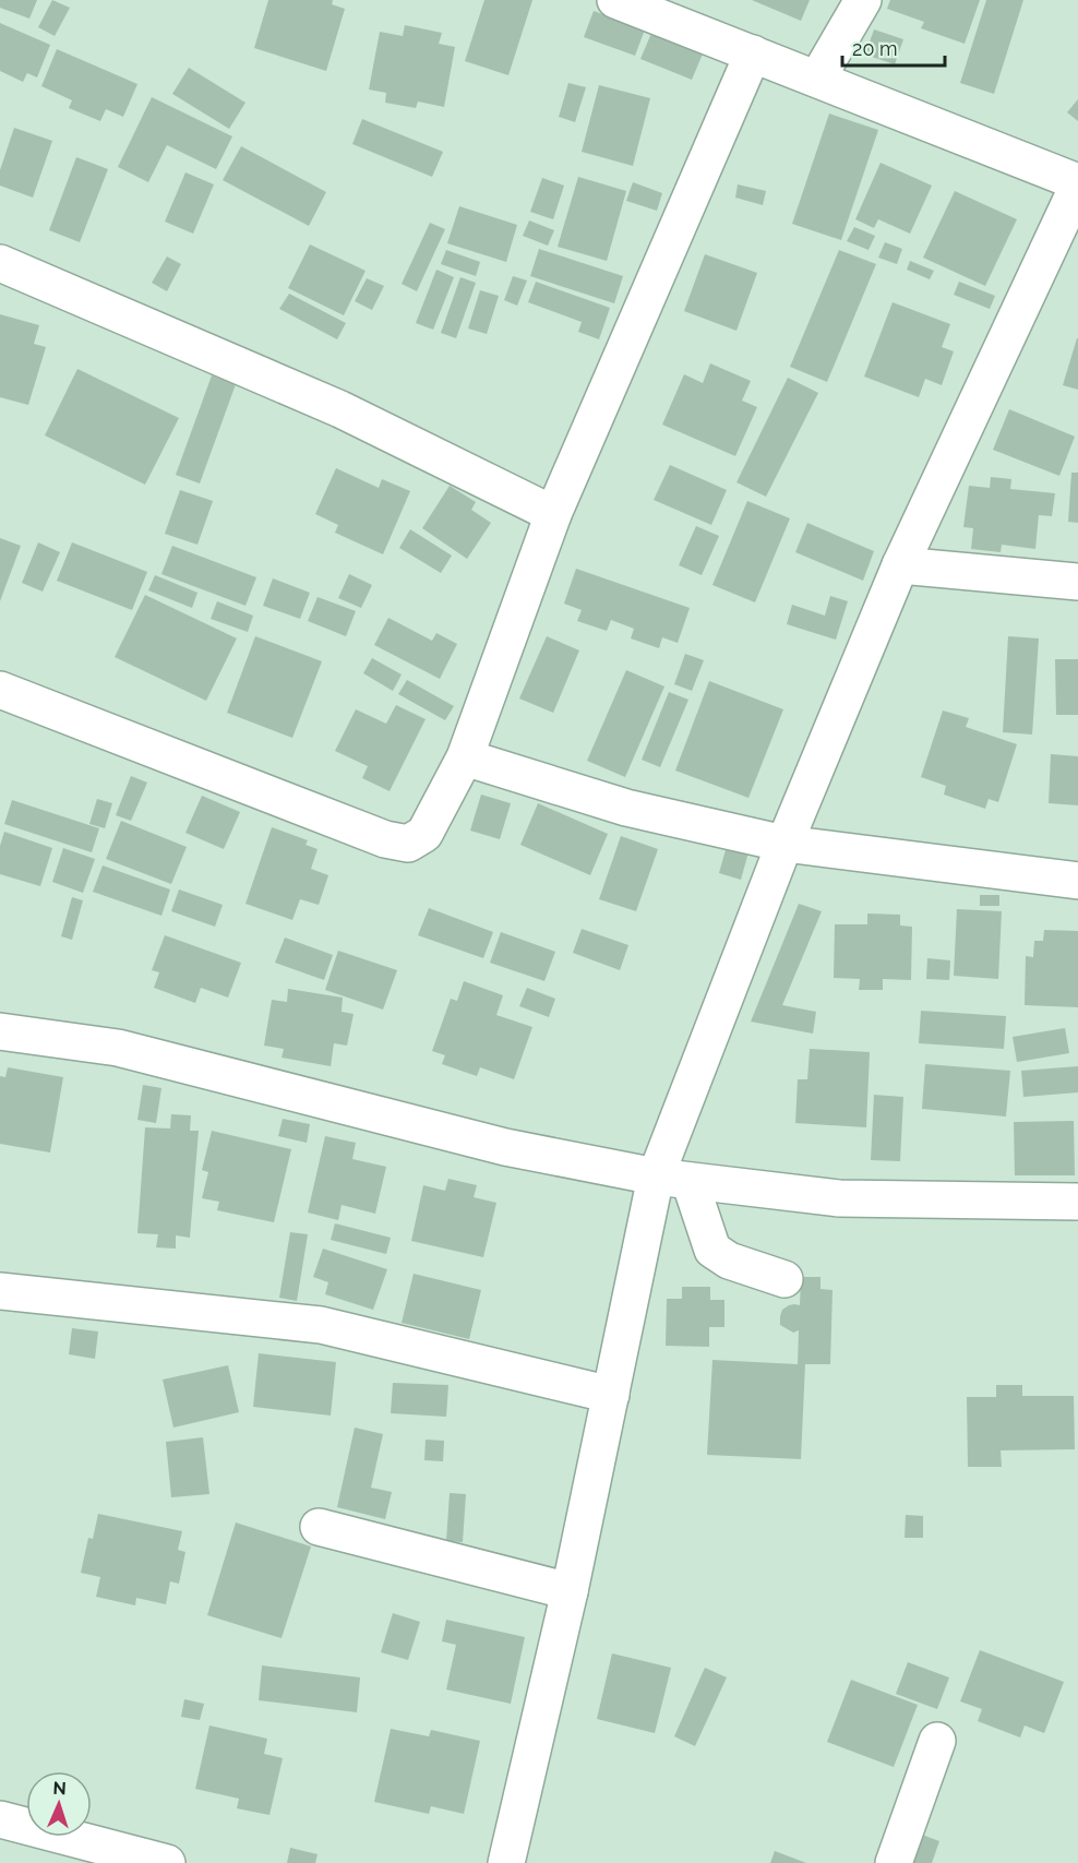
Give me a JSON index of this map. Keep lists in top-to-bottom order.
{
  "scale_bar": "20 m",
  "north": "top"
}
